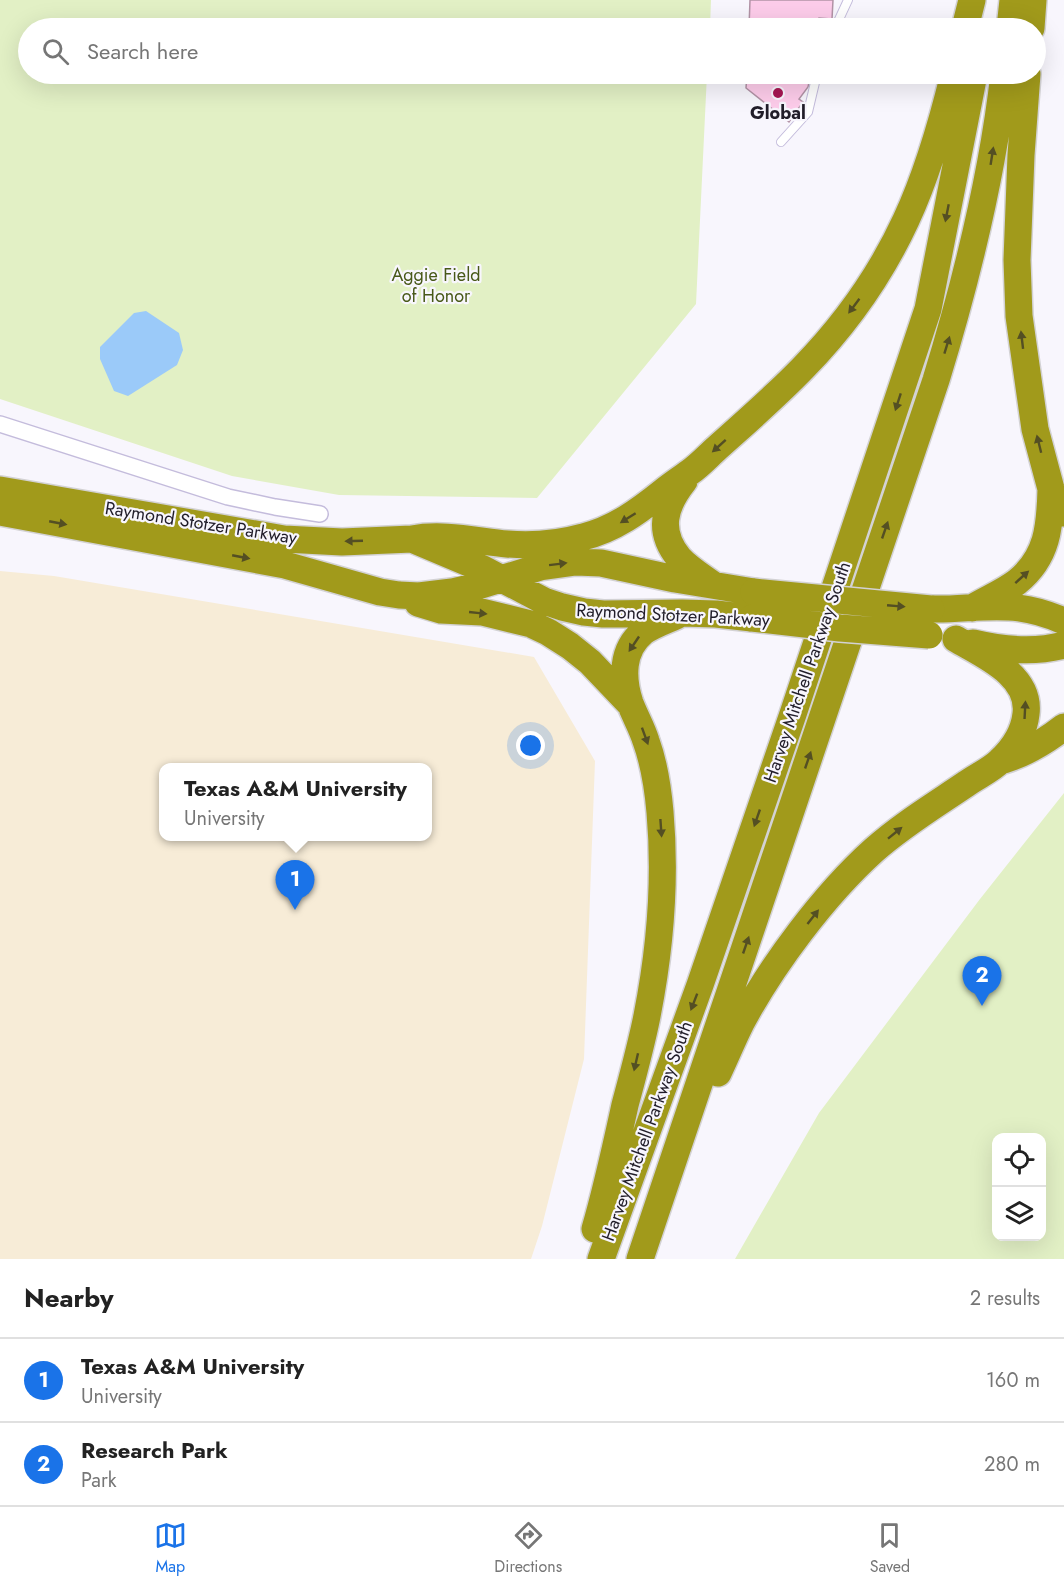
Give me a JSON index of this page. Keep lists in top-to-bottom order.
{
  "streets": {
    "highway": ["Raymond Stotzer Parkway", "Harvey Mitchell Parkway South"]
  },
  "parks": ["Aggie Field of Honor"],
  "places": ["Global"],
  "page": {
    "search": "Search here",
    "popup": ["Texas A&M University", "University"],
    "pins": ["1", "2"],
    "heading": ["Nearby", "2 results"],
    "list": [
      {
        "mark": "1",
        "name": "Texas A&M University",
        "note": "University",
        "value": "160 m"
      },
      {
        "mark": "2",
        "name": "Research Park",
        "note": "Park",
        "value": "280 m"
      }
    ],
    "nav": ["Map", "Directions", "Saved"]
  }
}
